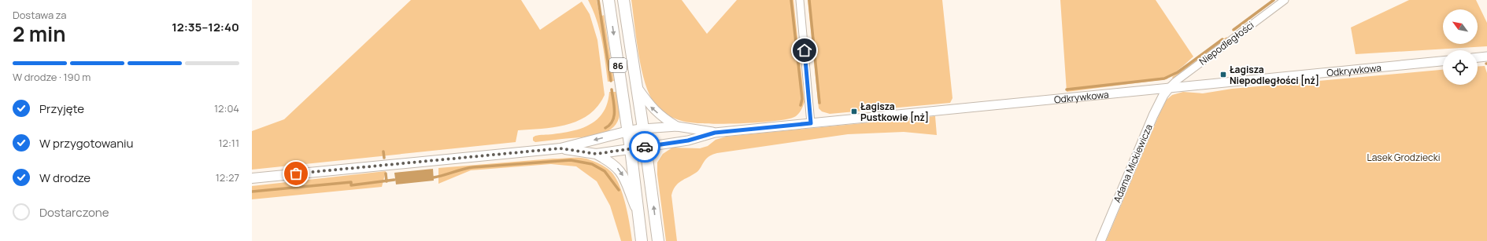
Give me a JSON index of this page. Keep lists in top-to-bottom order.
{
  "streets": {
    "main road": ["86", "Odkrywkowa"],
    "street": ["Niepodległości", "Adama Mickiewicza"]
  },
  "crossings": [
    ["Niepodległości", "Odkrywkowa"],
    ["Niepodległości", "Adama Mickiewicza"],
    ["86", "Odkrywkowa"],
    ["Odkrywkowa", "Adama Mickiewicza"]
  ],
  "parks": ["Lasek Grodziecki"],
  "places": {
    "transit": ["Łagisza Niepodległości [nż]", "Łagisza Pustkowie [nż]"]
  },
  "north": "top left",
  "page": {
    "heading": ["2 min", "Dostawa za", "12:35–12:40"],
    "bar": "W drodze · 190 m",
    "list": [
      ["Przyjęte", "12:04"],
      ["W przygotowaniu", "12:11"],
      ["W drodze", "12:27"],
      "Dostarczone"
    ]
  }
}
